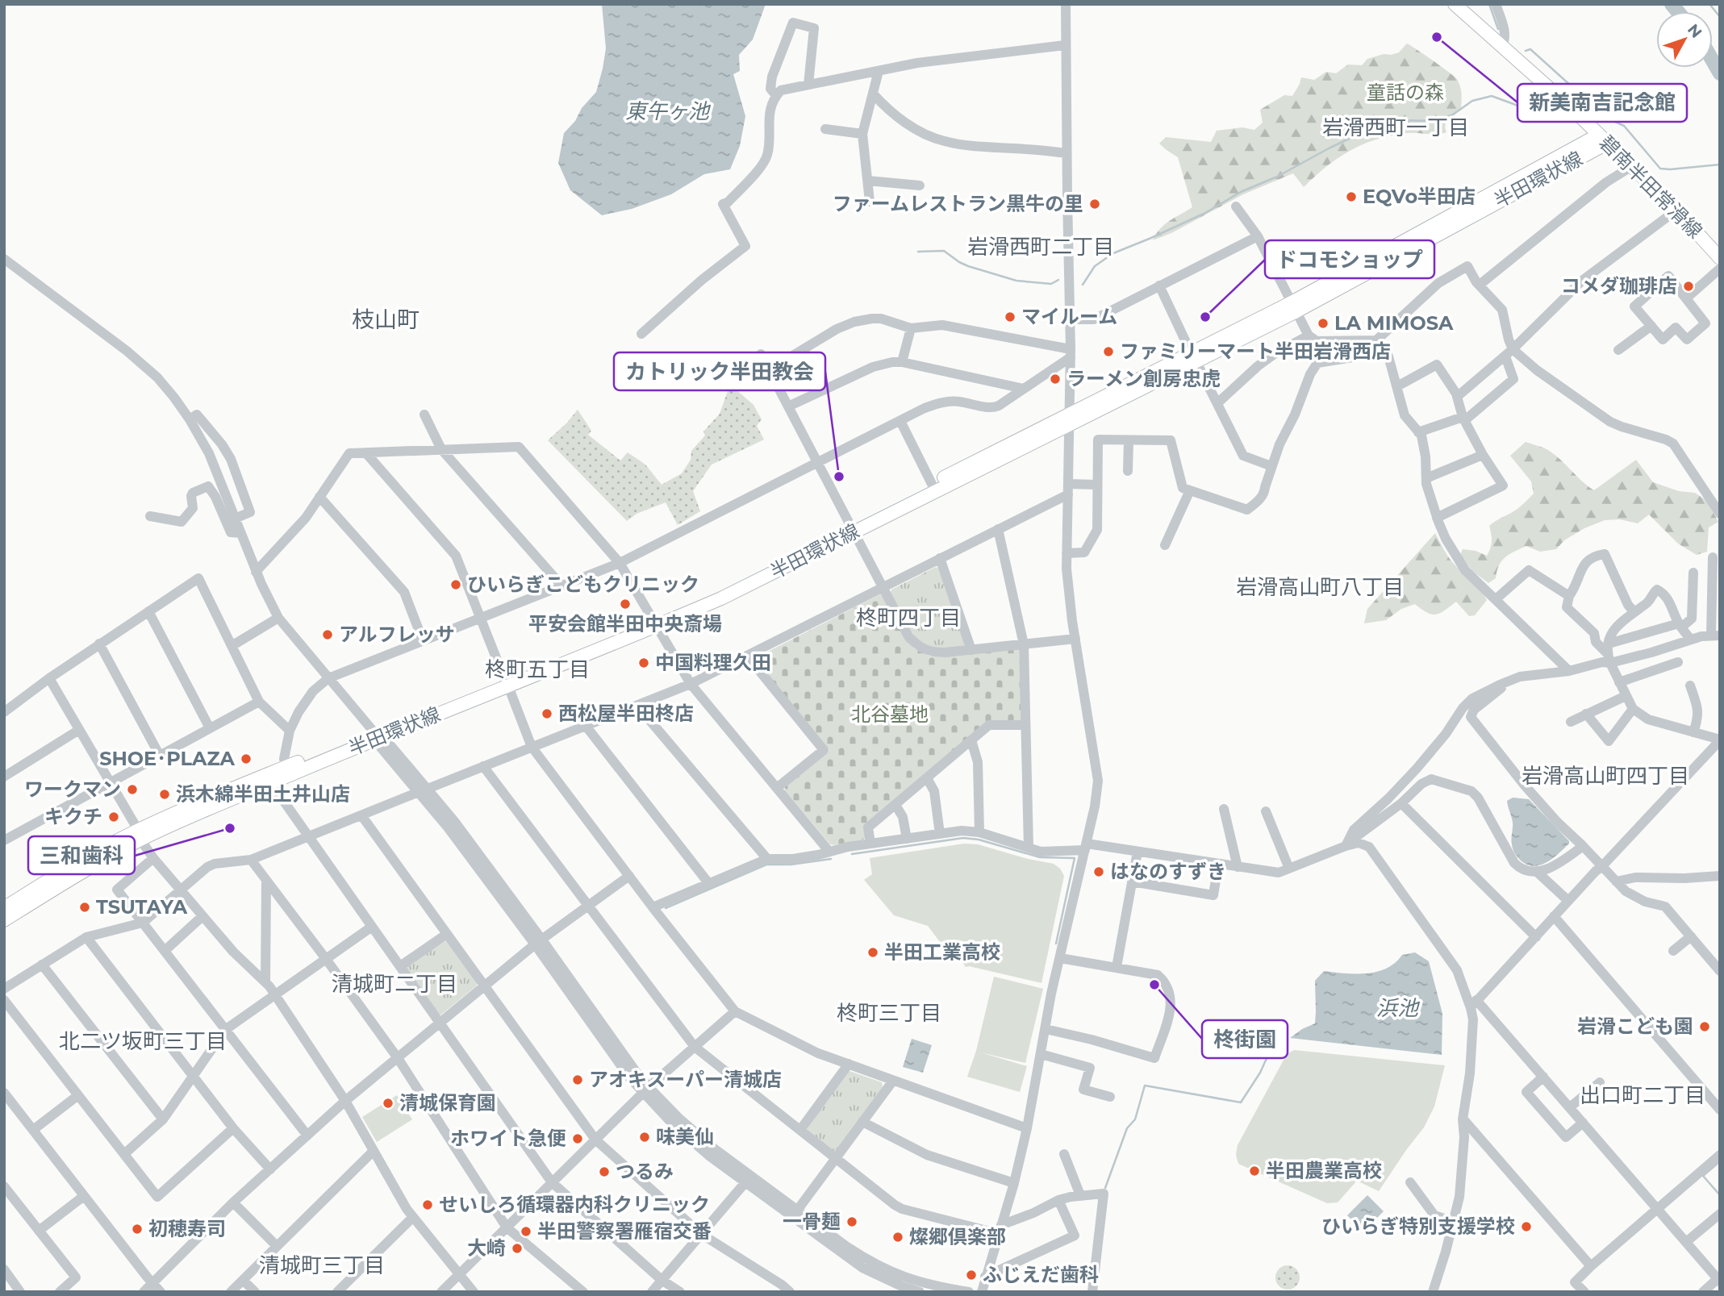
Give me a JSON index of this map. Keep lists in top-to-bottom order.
{
  "streets": {
    "main road": ["半田環状線", "碧南半田常滑線"]
  },
  "crossings": [
    ["半田環状線", "碧南半田常滑線"]
  ],
  "districts": [
    "岩滑西町一丁目",
    "岩滑西町二丁目",
    "枝山町",
    "岩滑高山町八丁目",
    "柊町四丁目",
    "柊町五丁目",
    "岩滑高山町四丁目",
    "清城町二丁目",
    "柊町三丁目",
    "北二ツ坂町三丁目",
    "出口町二丁目",
    "清城町三丁目"
  ],
  "water": ["東午ヶ池", "浜池"],
  "parks": ["童話の森", "北谷墓地"],
  "places": [
    "新美南吉記念館",
    "EQVo半田店",
    "ファームレストラン黒牛の里",
    "コメダ珈琲店",
    "マイルーム",
    "ドコモショップ",
    "LA MIMOSA",
    "ファミリーマート半田岩滑西店",
    "ラーメン創房忠虎",
    "カトリック半田教会",
    "ひいらぎこどもクリニック",
    "平安会館半田中央斎場",
    "アルフレッサ",
    "中国料理久田",
    "西松屋半田柊店",
    "SHOE･PLAZA",
    "ワークマン",
    "浜木綿半田土井山店",
    "キクチ",
    "三和歯科",
    "はなのすずき",
    "TSUTAYA",
    "半田工業高校",
    "柊街園",
    "岩滑こども園",
    "アオキスーパー清城店",
    "清城保育園",
    "味美仙",
    "ホワイト急便",
    "半田農業高校",
    "つるみ",
    "せいしろ循環器内科クリニック",
    "一骨麺",
    "ひいらぎ特別支援学校",
    "初穂寿司",
    "半田警察署雁宿交番",
    "燦郷倶楽部",
    "大崎",
    "ふじえだ歯科"
  ],
  "north": "top right"
}
